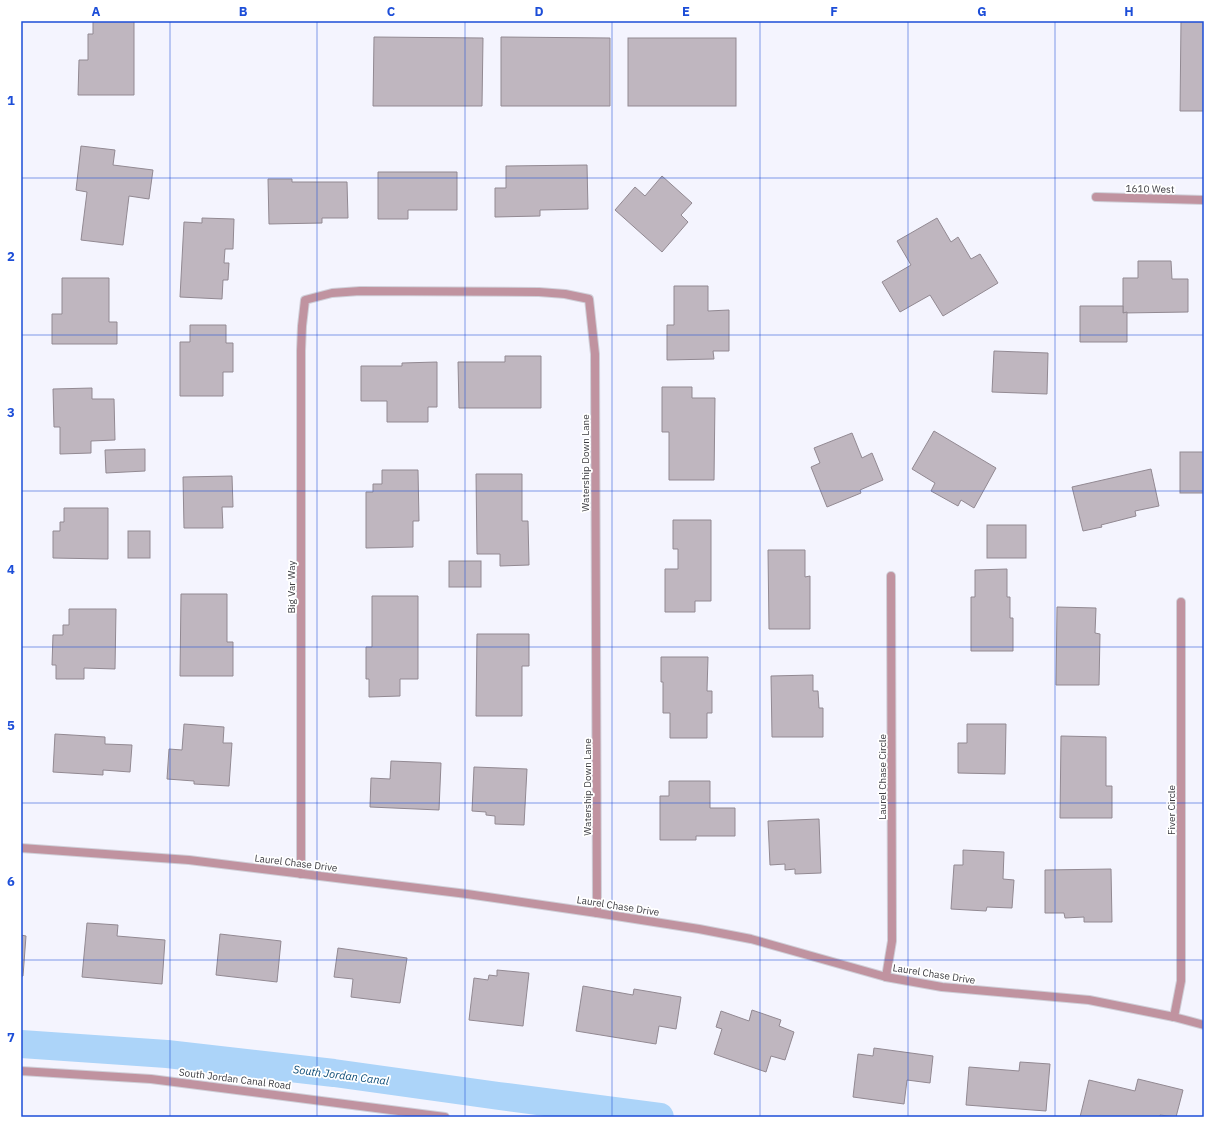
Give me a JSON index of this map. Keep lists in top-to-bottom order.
{
  "streets": {
    "street": [
      "1610 West",
      "Watership Down Lane",
      "Big Var Way",
      "Laurel Chase Circle",
      "Fiver Circle",
      "Laurel Chase Drive",
      "South Jordan Canal Road"
    ]
  },
  "crossings": [
    ["Watership Down Lane", "Big Var Way"],
    ["Watership Down Lane", "Laurel Chase Drive"],
    ["Big Var Way", "Laurel Chase Drive"],
    ["Laurel Chase Circle", "Laurel Chase Drive"],
    ["Fiver Circle", "Laurel Chase Drive"]
  ],
  "water": ["South Jordan Canal"],
  "grid": {
    "columns": [
      "A",
      "B",
      "C",
      "D",
      "E",
      "F",
      "G",
      "H"
    ],
    "rows": [
      "1",
      "2",
      "3",
      "4",
      "5",
      "6",
      "7"
    ]
  }
}
